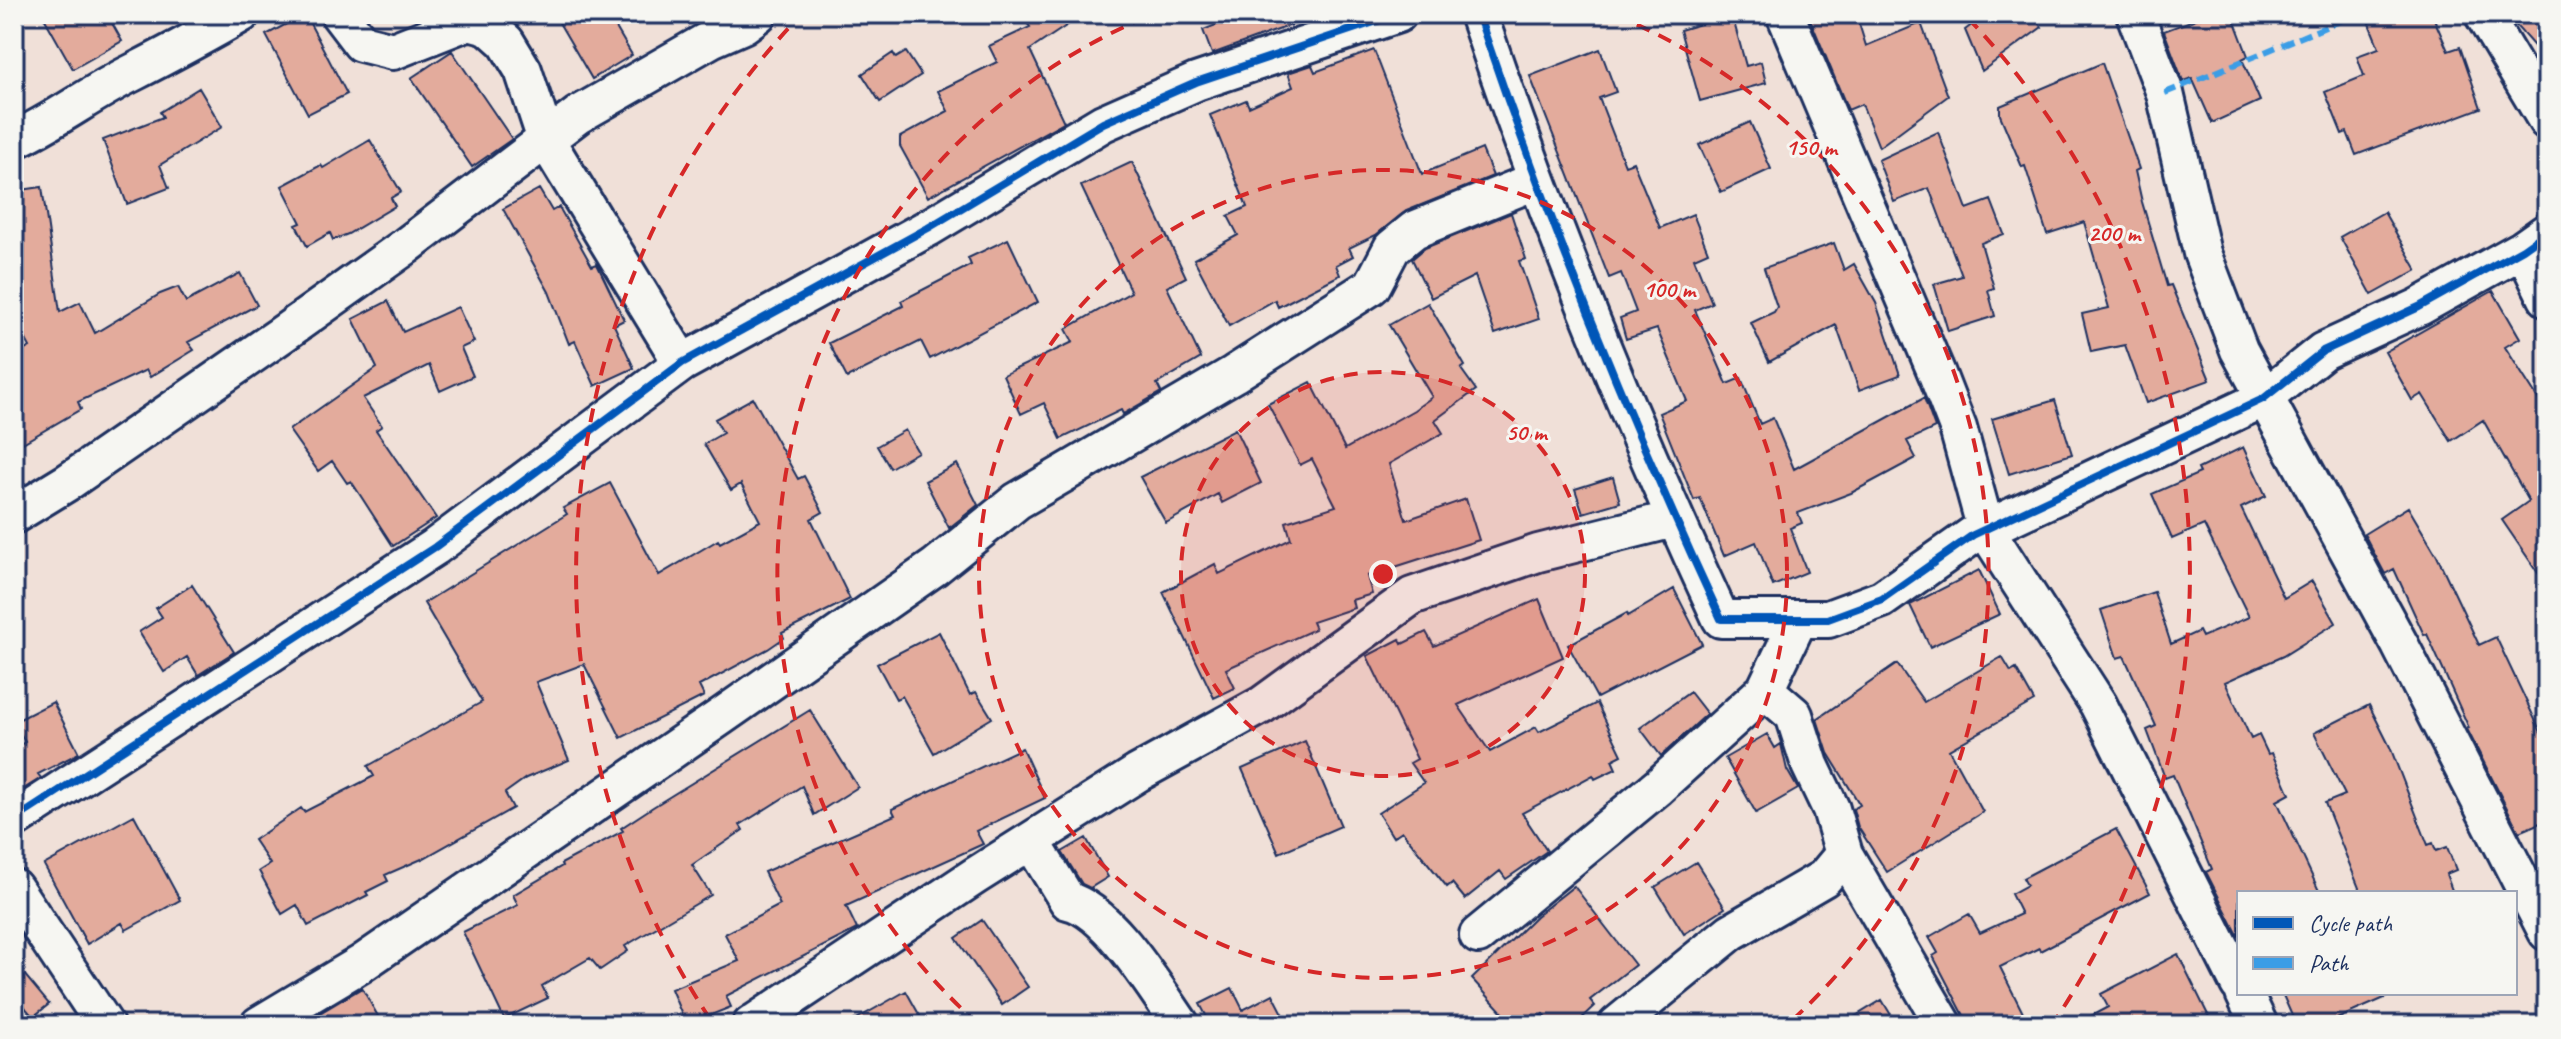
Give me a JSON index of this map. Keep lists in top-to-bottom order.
{
  "legend": ["Cycle path", "Path"],
  "rings": [
    "150 m",
    "200 m",
    "100 m",
    "50 m"
  ]
}
